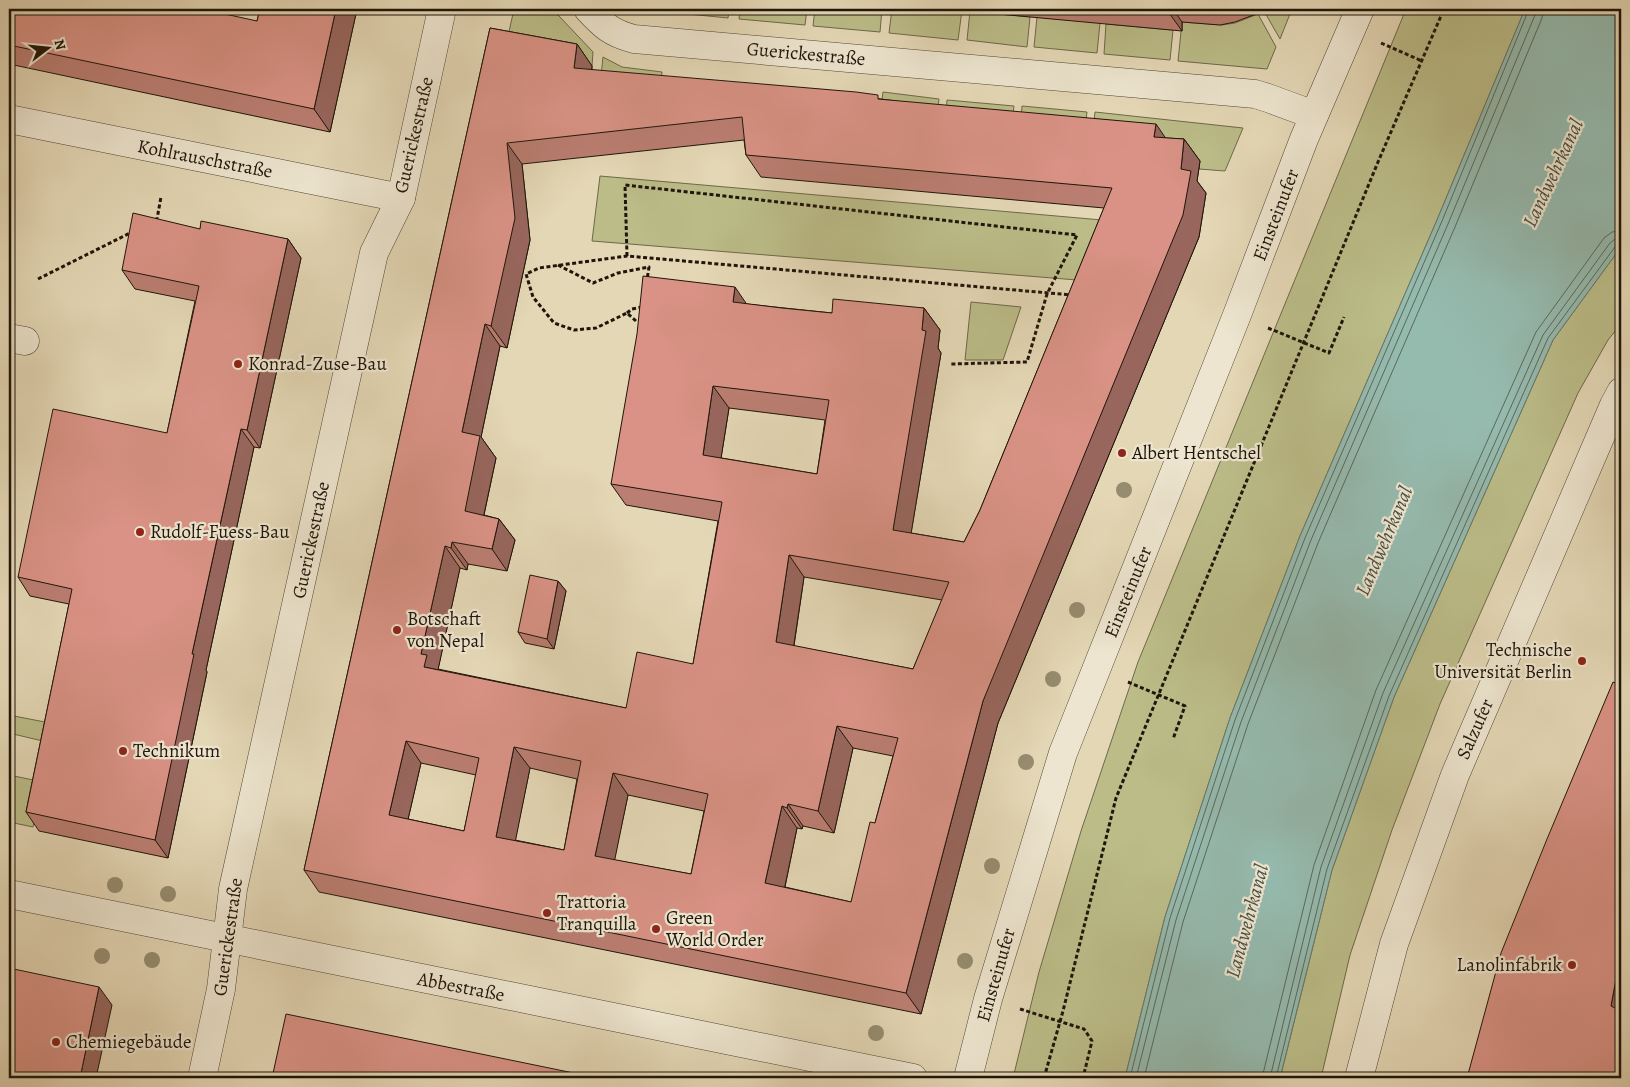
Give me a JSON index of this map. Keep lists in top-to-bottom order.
{
  "streets": {
    "street": [
      "Guerickestraße",
      "Kohlrauschstraße",
      "Einsteinufer",
      "Salzufer",
      "Abbestraße"
    ]
  },
  "crossings": [
    ["Guerickestraße", "Kohlrauschstraße"],
    ["Guerickestraße", "Einsteinufer"],
    ["Guerickestraße", "Abbestraße"]
  ],
  "water": ["Landwehrkanal"],
  "places": [
    "Konrad-Zuse-Bau",
    "Albert Hentschel",
    "Rudolf-Fuess-Bau",
    "Botschaft von Nepal",
    "Technische Universität Berlin",
    "Technikum",
    "Trattoria Tranquilla",
    "Green World Order",
    "Lanolinfabrik",
    "Chemiegebäude"
  ],
  "north": "right"
}
